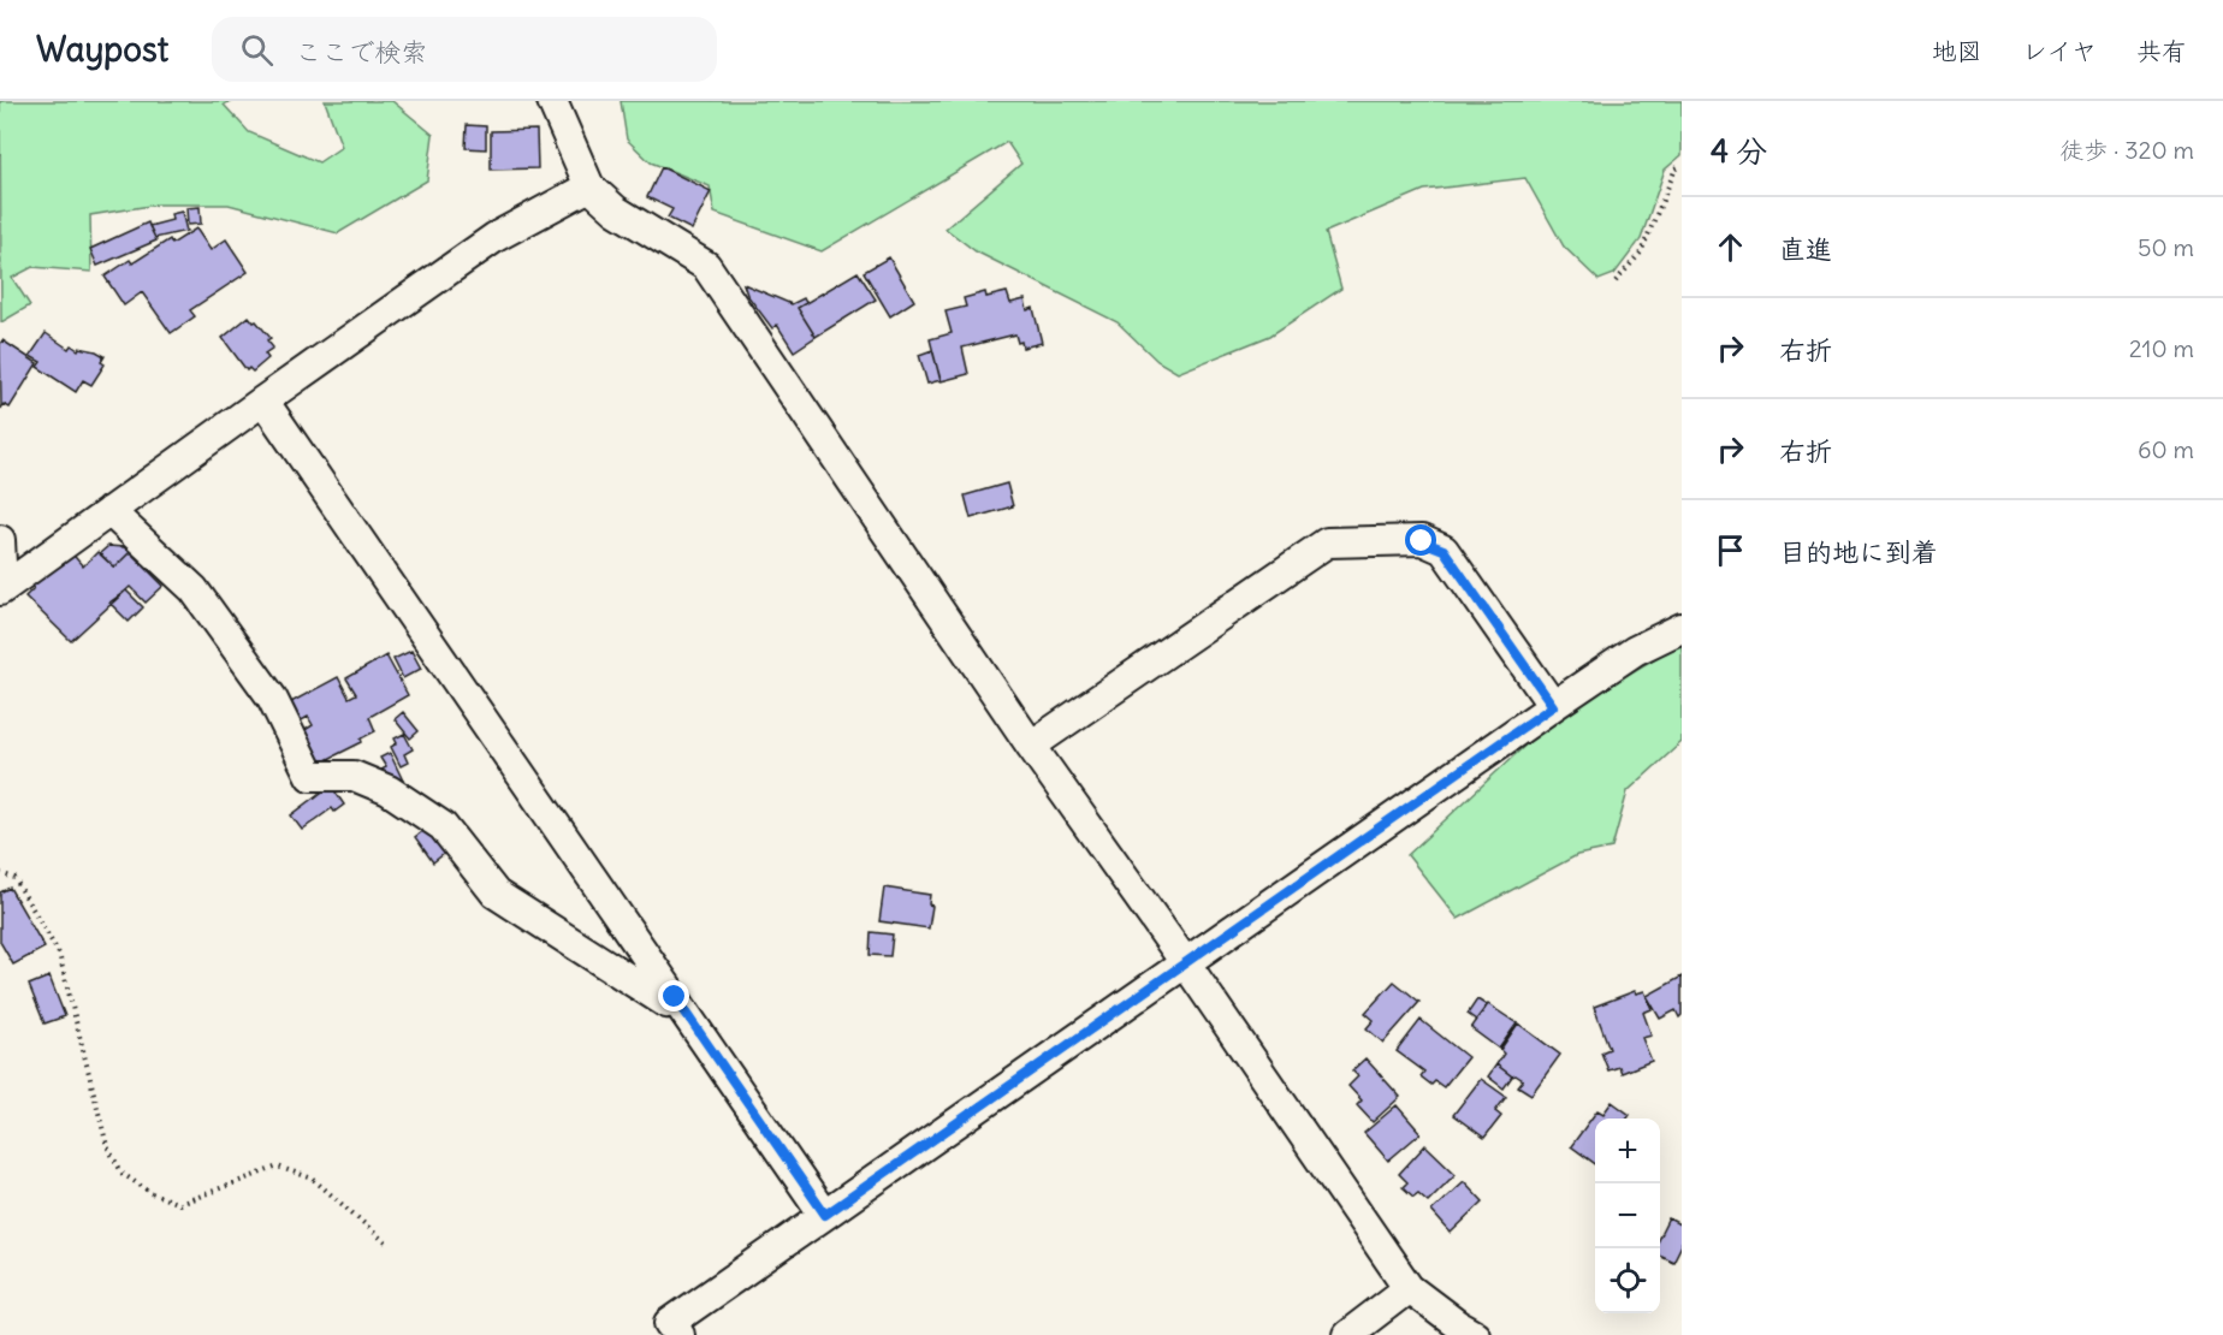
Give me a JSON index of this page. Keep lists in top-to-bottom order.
{
  "page": {
    "header": "Waypost",
    "search": "ここで検索",
    "nav": ["地図", "レイヤ", "共有"],
    "heading": ["4 分", "徒歩 · 320 m"],
    "list": [
      ["直進", "50 m"],
      ["右折", "210 m"],
      ["右折", "60 m"],
      "目的地に到着"
    ],
    "map_buttons": ["+", "−"]
  }
}
